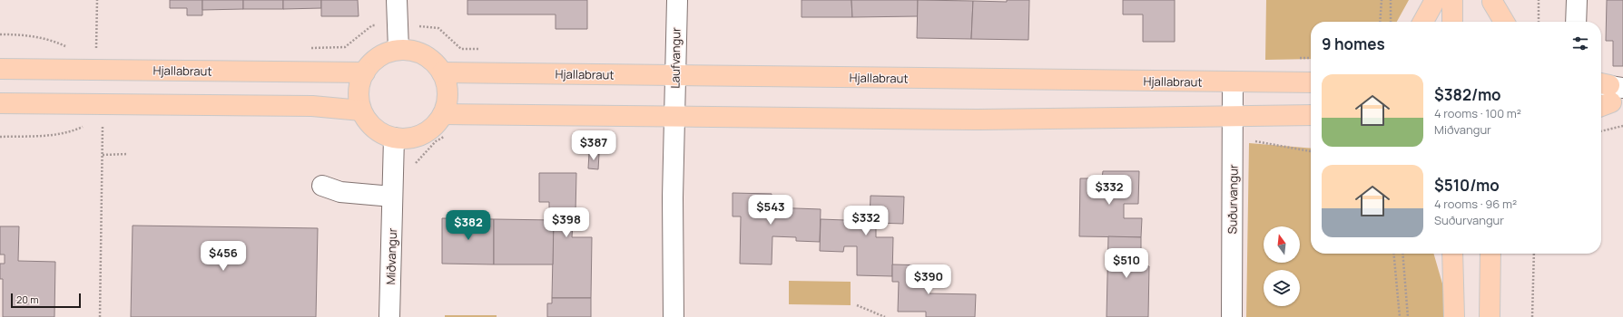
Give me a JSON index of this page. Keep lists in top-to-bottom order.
{
  "streets": {
    "main road": ["Hjallabraut"],
    "street": ["Laufvangur", "Suðurvangur", "Miðvangur"]
  },
  "crossings": [
    ["Laufvangur", "Hjallabraut"],
    ["Hjallabraut", "Suðurvangur"],
    ["Hjallabraut", "Miðvangur"]
  ],
  "scale_bar": "20 m",
  "north": "top",
  "page": {
    "heading": "9 homes",
    "list": [
      {
        "name": "$382/mo",
        "note": "4 rooms · 100 m² · Miðvangur"
      },
      {
        "name": "$510/mo",
        "note": "4 rooms · 96 m² · Suðurvangur"
      }
    ],
    "price": [
      "$387",
      "$332",
      "$543",
      "$332",
      "$398",
      "$382",
      "$456",
      "$510",
      "$390"
    ],
    "scale": "20 m"
  }
}
